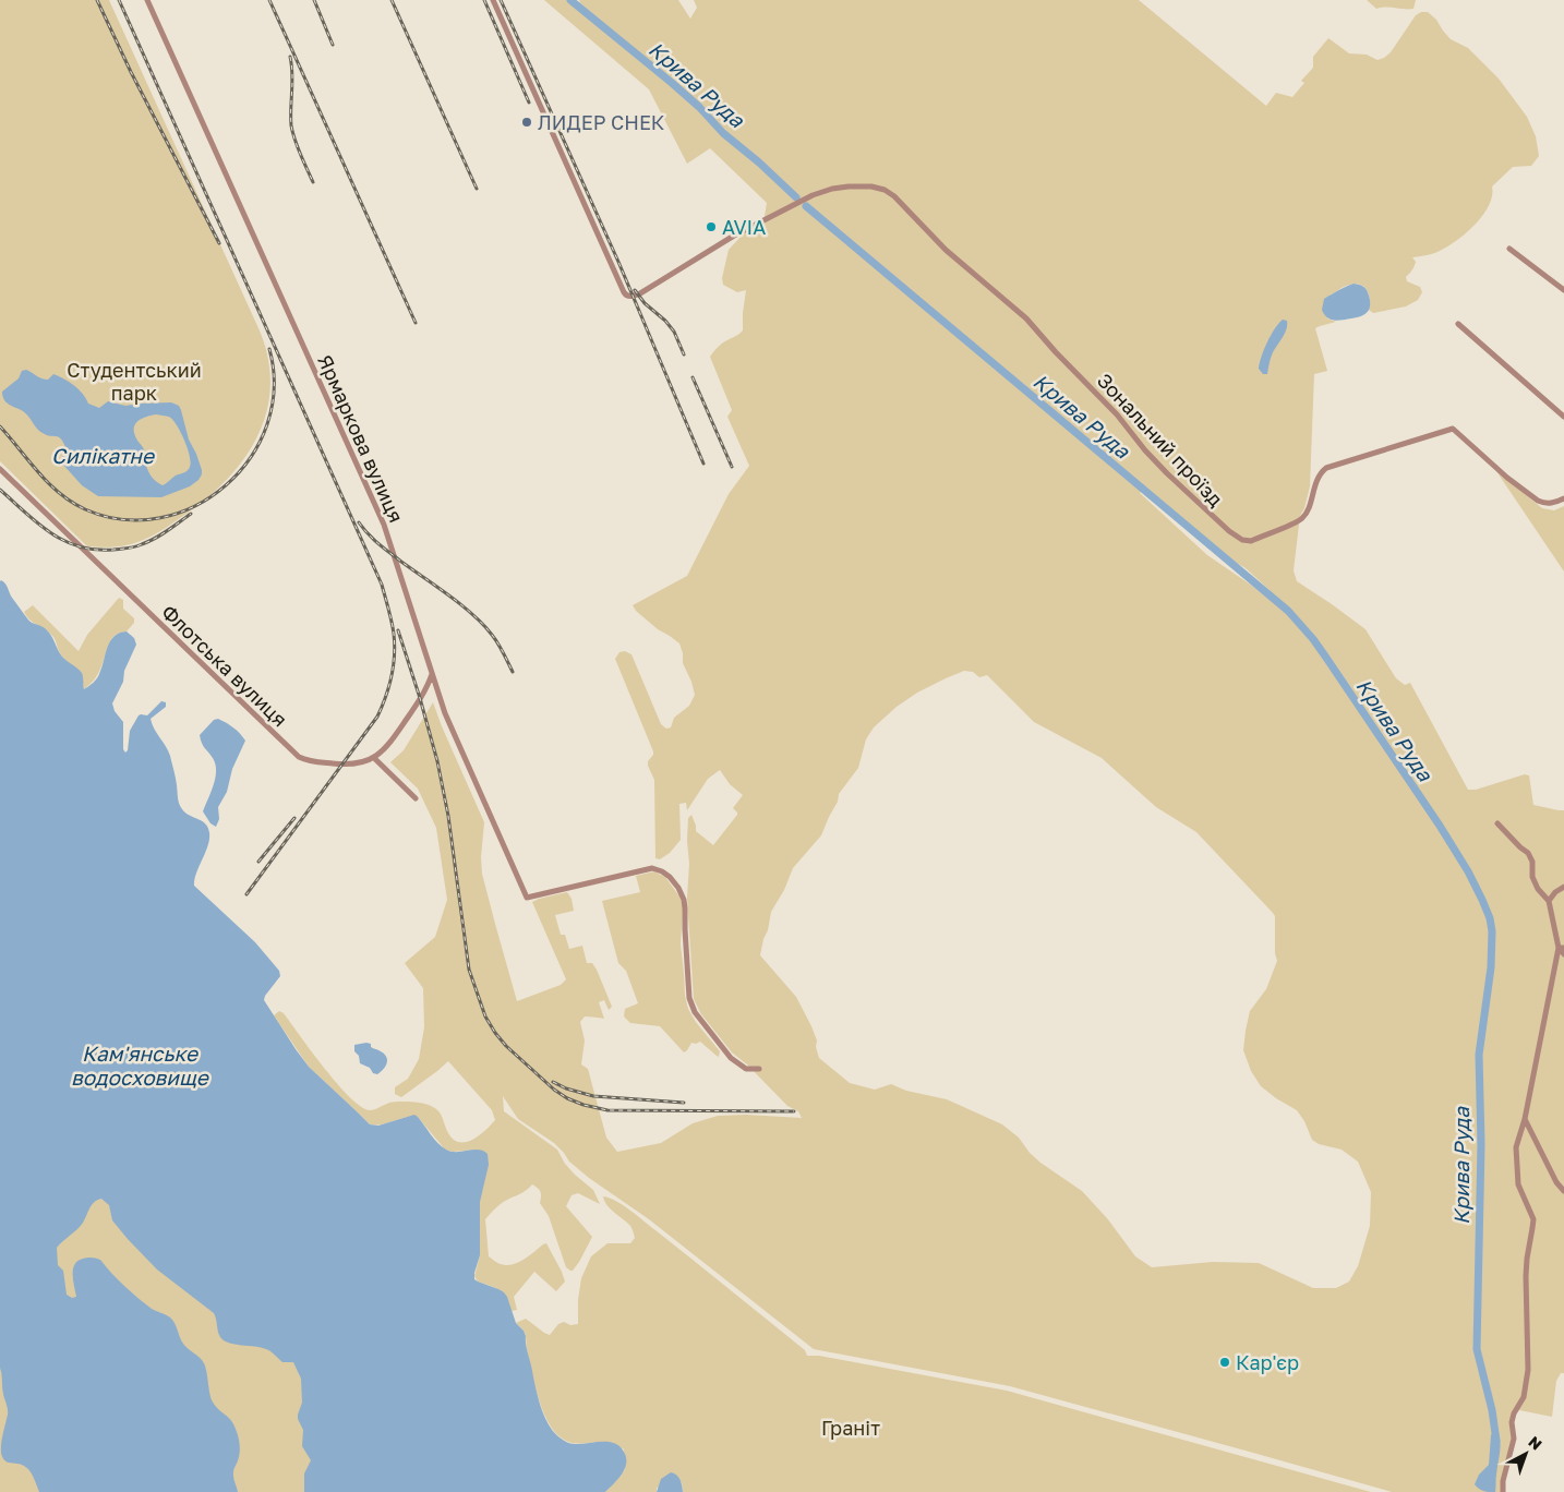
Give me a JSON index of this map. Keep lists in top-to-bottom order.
{
  "streets": {
    "street": ["Ярмаркова вулиця", "Зональний проїзд", "Флотська вулиця"]
  },
  "crossings": [
    ["Ярмаркова вулиця", "Флотська вулиця"]
  ],
  "water": ["Крива Руда", "Силікатне", "Кам'янське водосховище"],
  "parks": ["Студентський парк", "Граніт"],
  "places": ["ЛИДЕР СНЕК", "AVIA", "Кар'єр"],
  "north": "top right"
}
